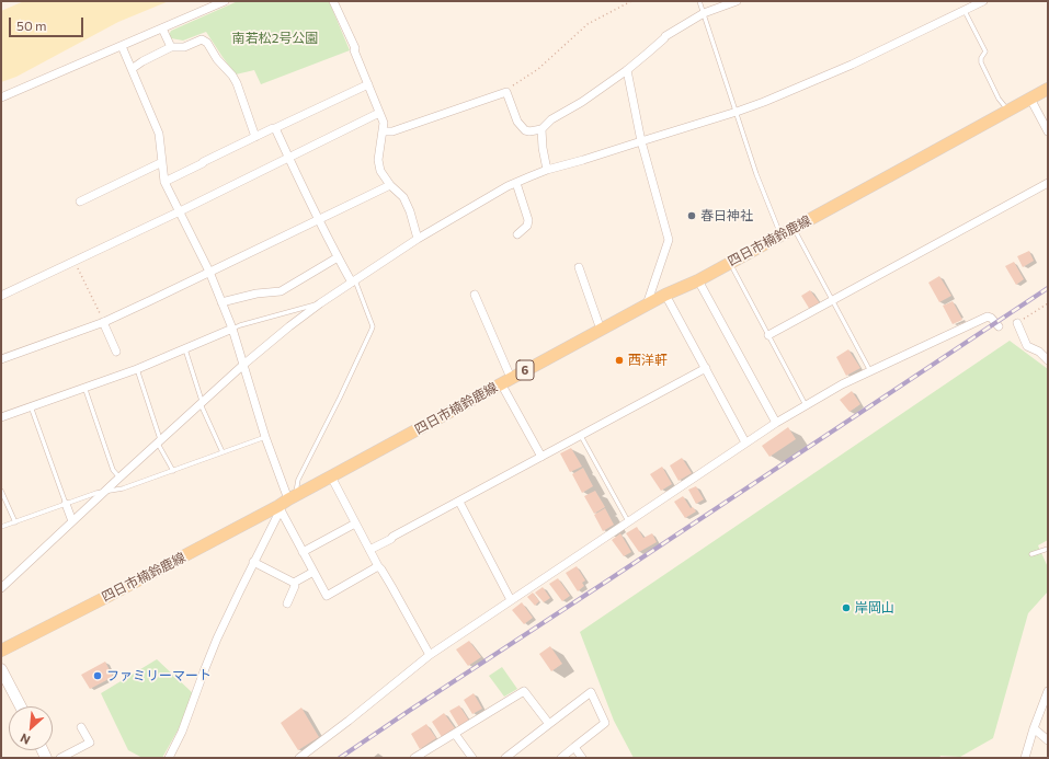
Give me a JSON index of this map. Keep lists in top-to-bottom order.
{
  "streets": {
    "main road": ["四日市楠鈴鹿線", "6"]
  },
  "parks": ["南若松2号公園"],
  "places": [
    "春日神社",
    "西洋軒",
    "岸岡山",
    "ファミリーマート"
  ],
  "scale_bar": "50 m",
  "north": "bottom left"
}
